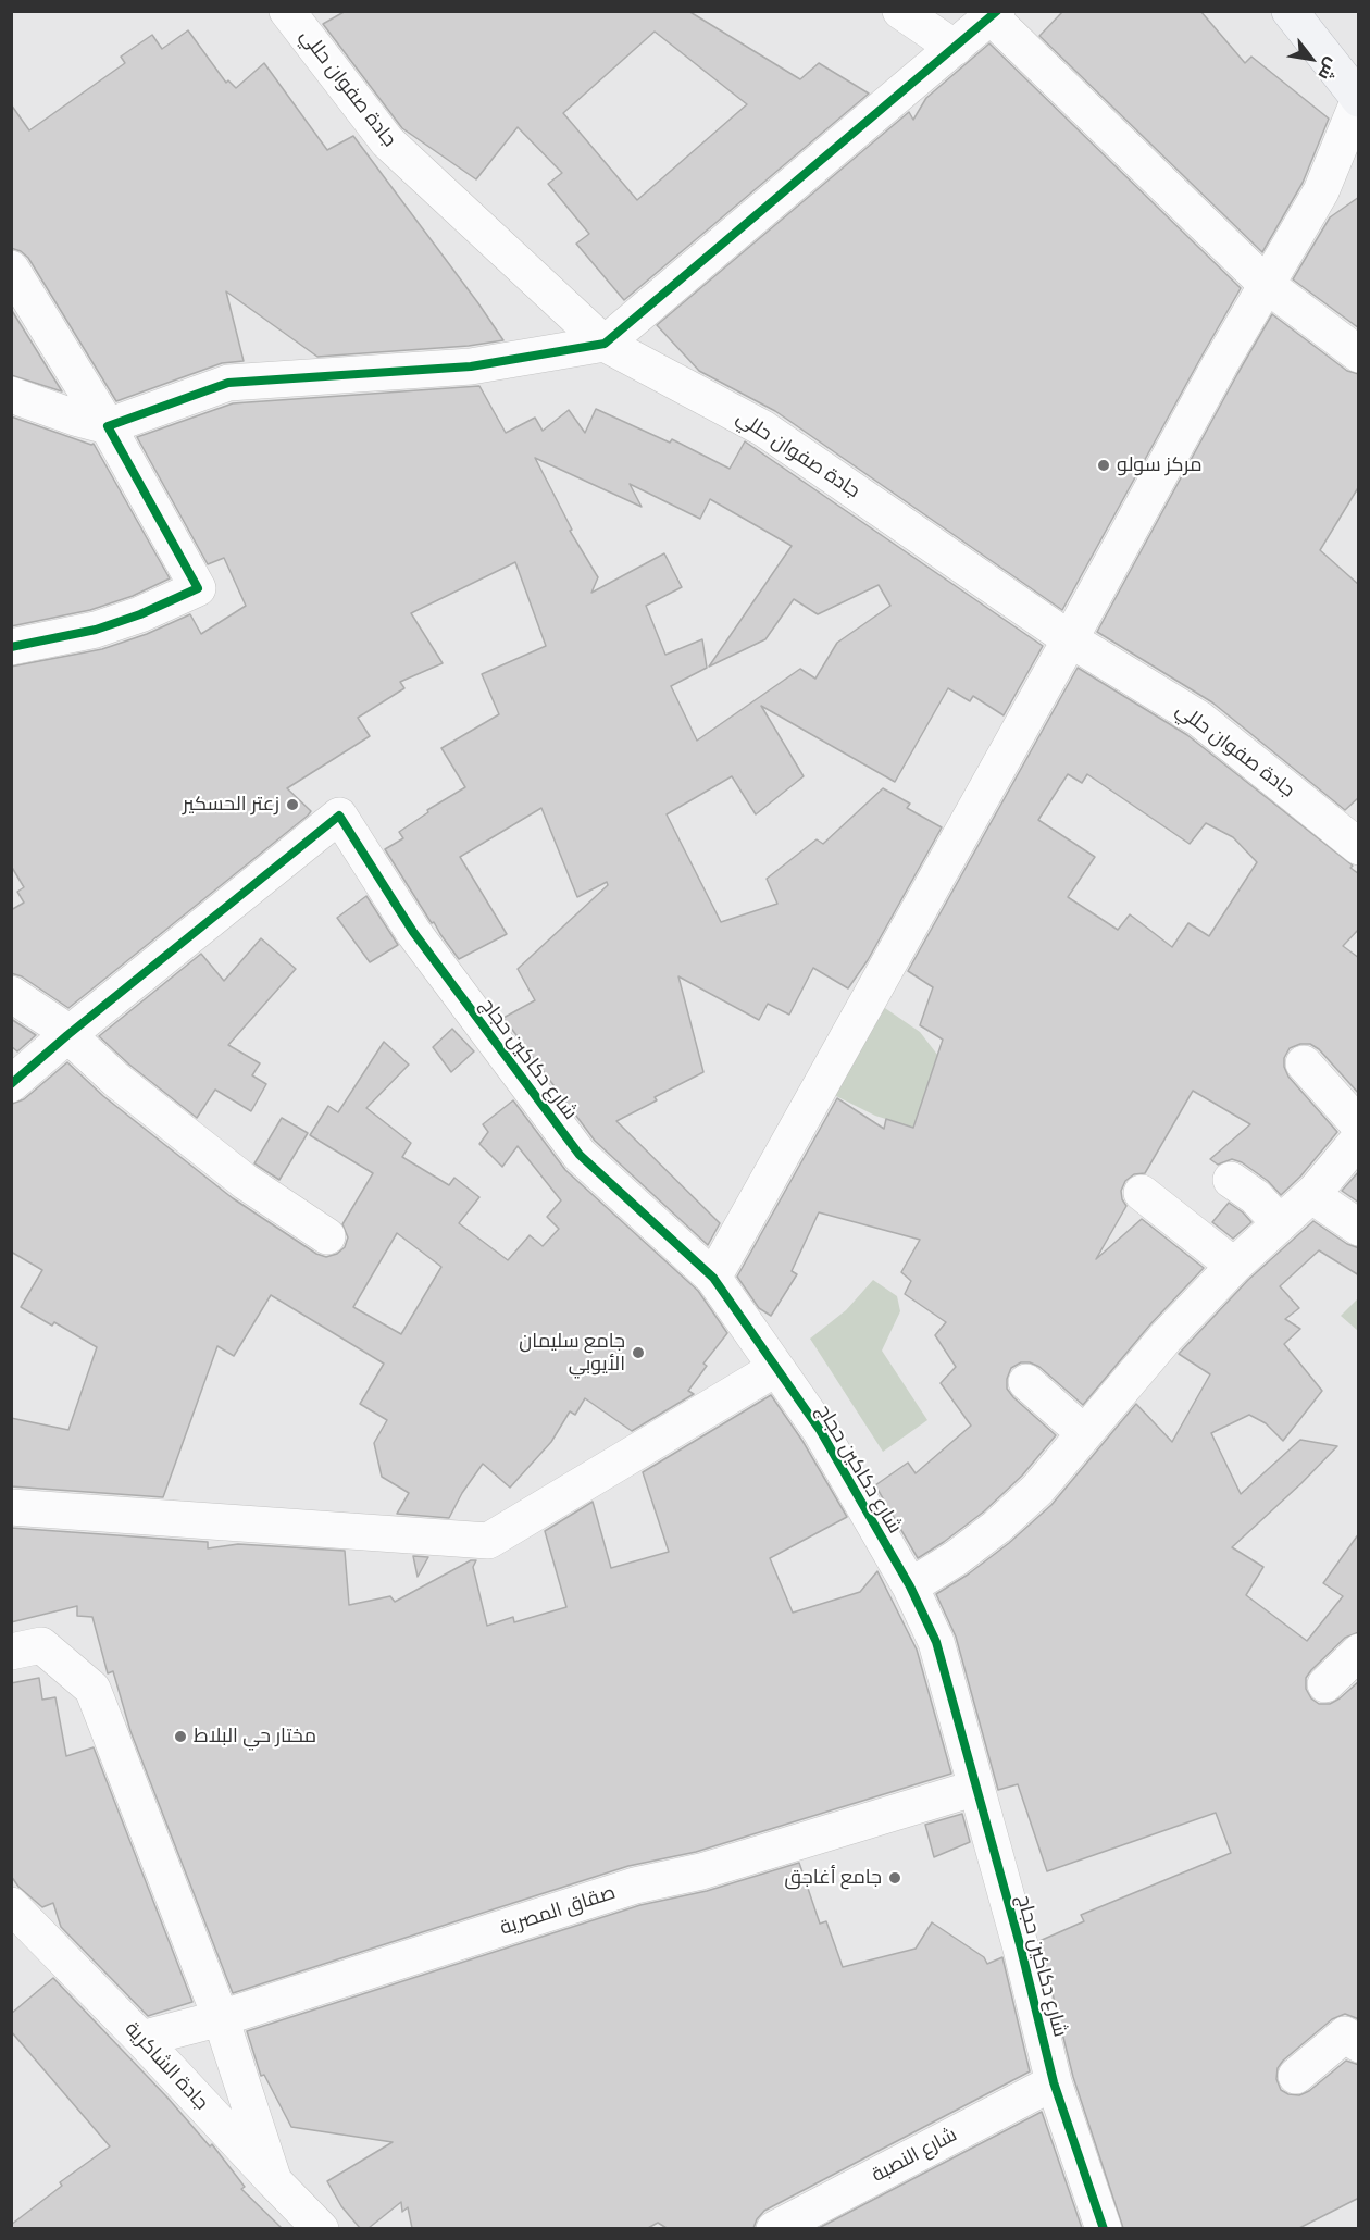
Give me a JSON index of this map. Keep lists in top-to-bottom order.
{
  "streets": {
    "street": [
      "جادة صفوان حللي",
      "شارع دكاكين حجاج",
      "صقاق المصرية",
      "جادة الشاكرية",
      "شارع النصبة"
    ]
  },
  "crossings": [
    ["شارع دكاكين حجاج", "صقاق المصرية"],
    ["شارع دكاكين حجاج", "شارع النصبة"],
    ["صقاق المصرية", "جادة الشاكرية"]
  ],
  "places": [
    "مركز سولو",
    "زعتر الحسكير",
    "جامع سليمان الأيوبي",
    "مختار حي البلاط",
    "جامع أغاجق"
  ],
  "north": "bottom right"
}
